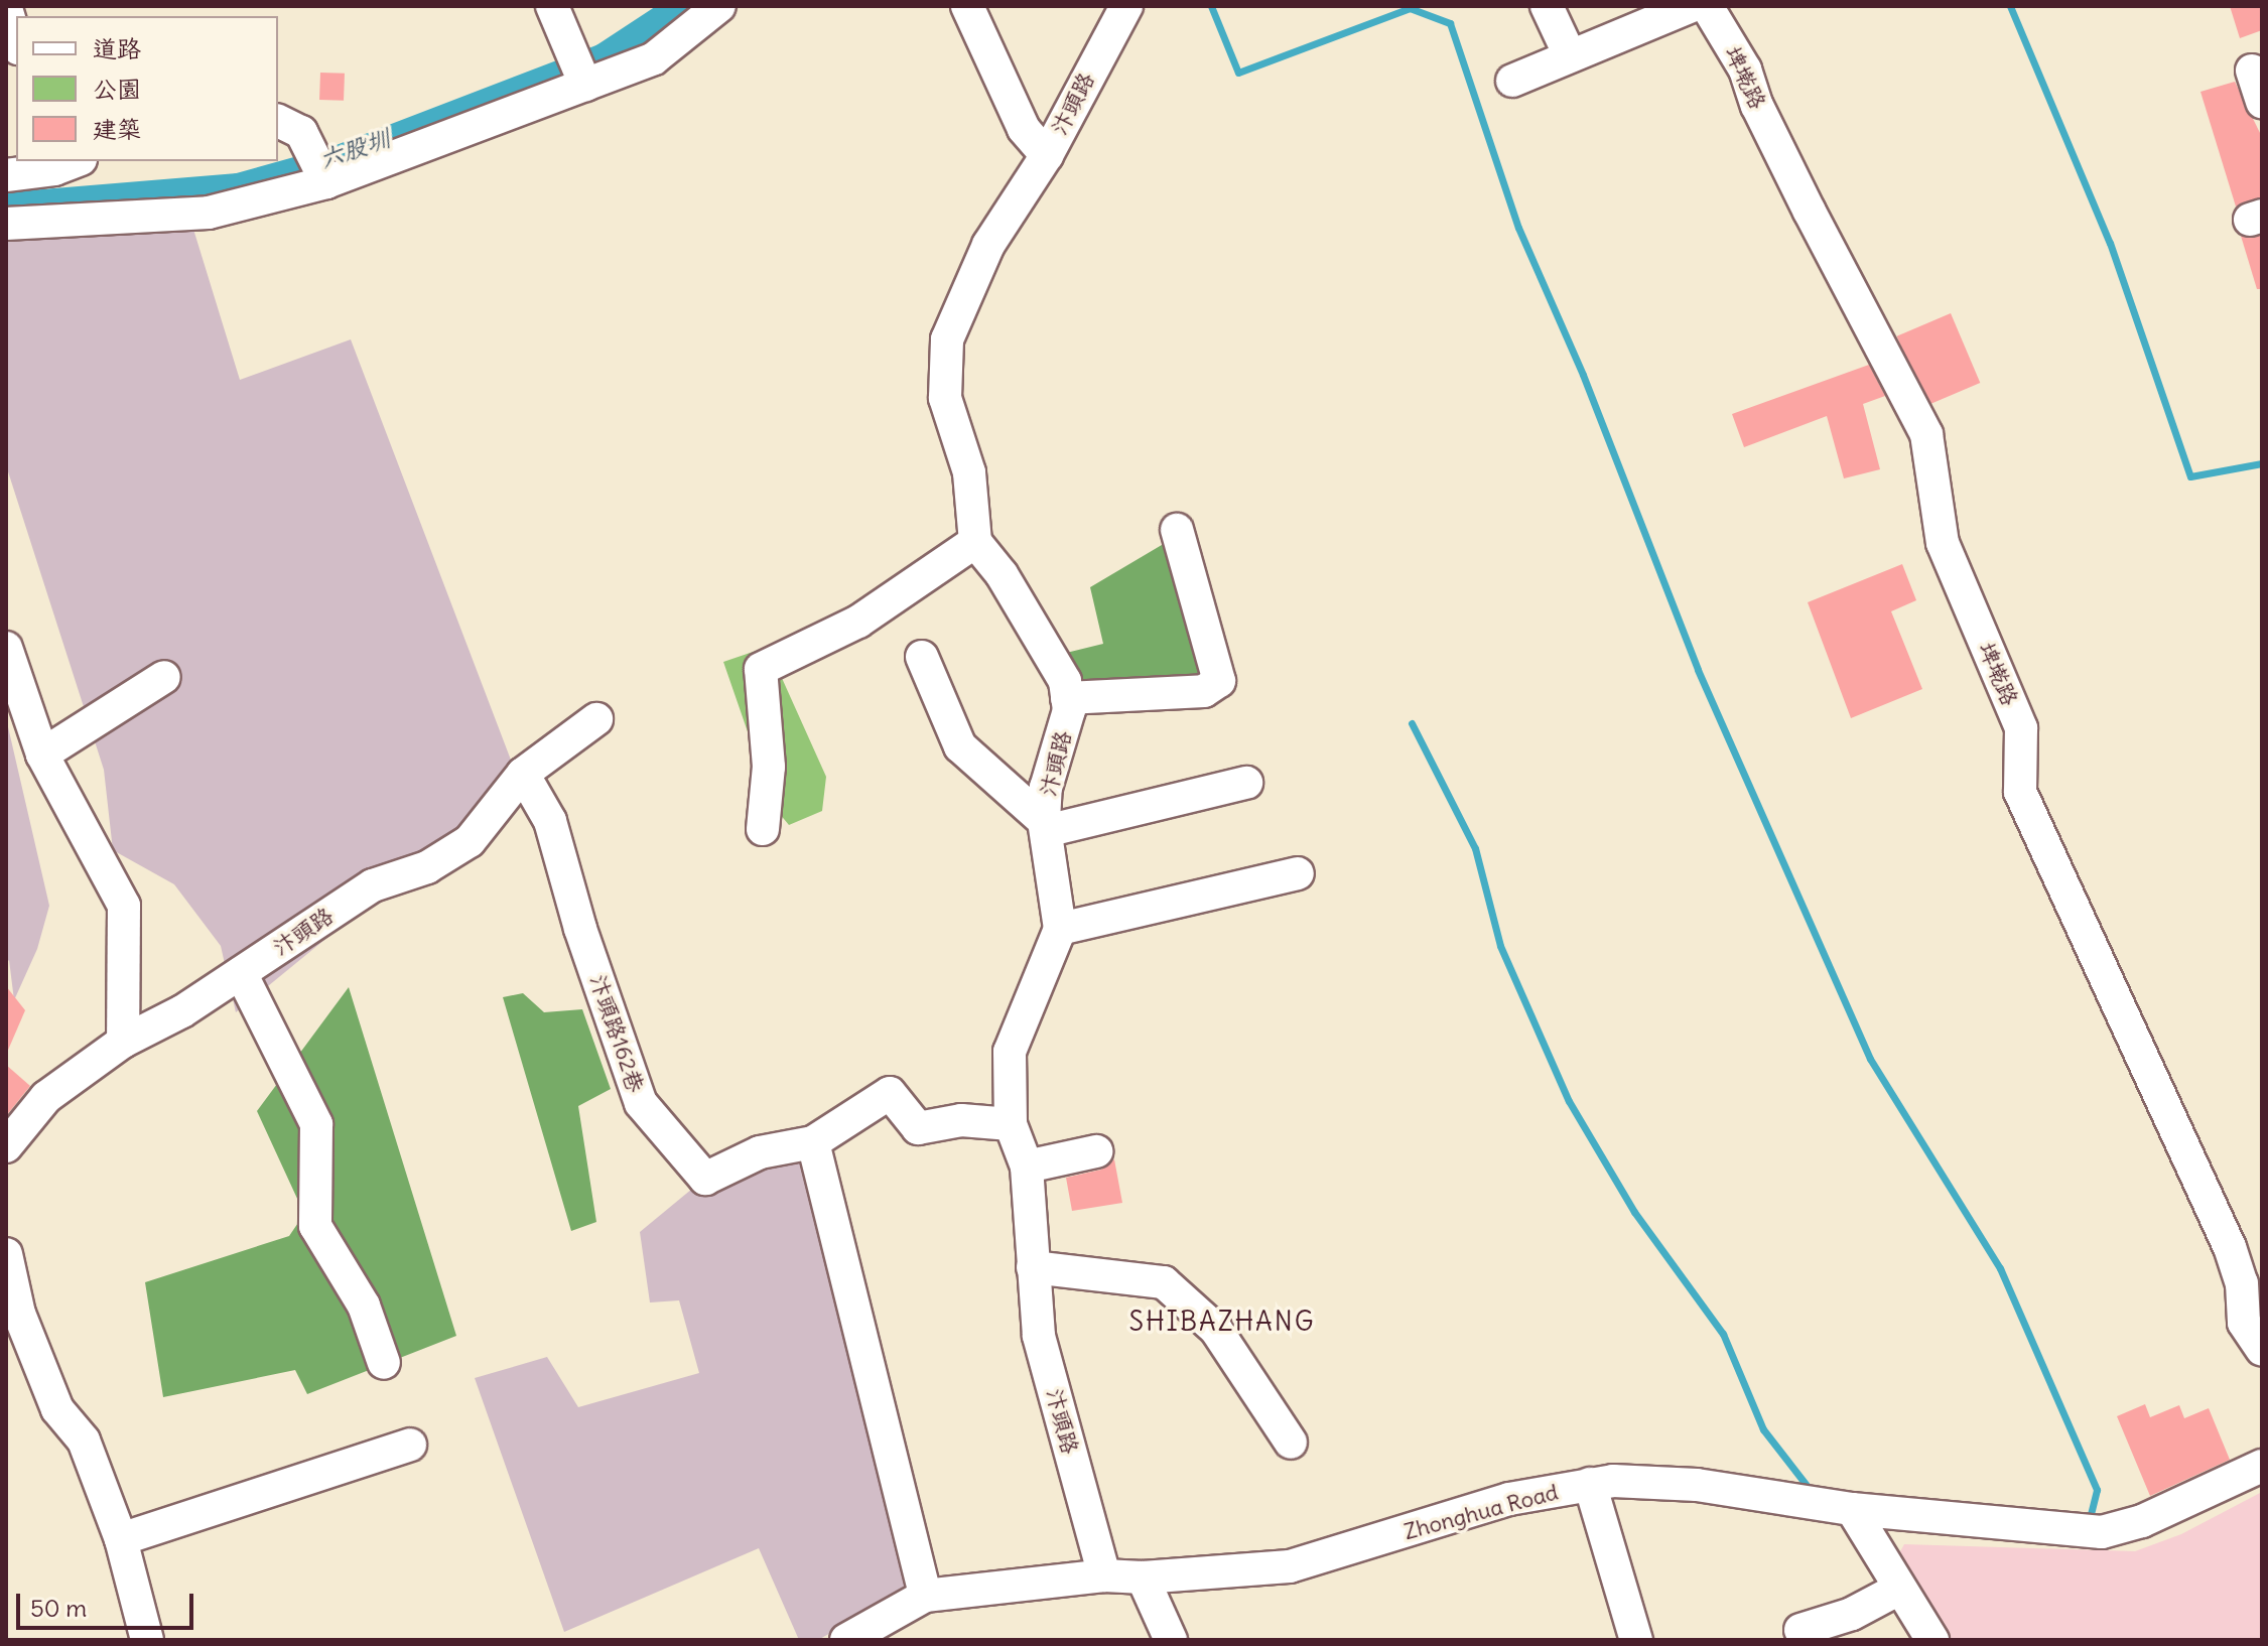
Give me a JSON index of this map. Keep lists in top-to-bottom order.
{
  "streets": {
    "street": [
      "埤墘路",
      "汴頭路",
      "汴頭路162巷",
      "Zhonghua Road"
    ]
  },
  "crossings": [
    ["汴頭路", "汴頭路162巷"],
    ["汴頭路", "Zhonghua Road"]
  ],
  "districts": ["SHIBAZHANG"],
  "water": ["六股圳"],
  "legend": ["道路", "公園", "建築"],
  "scale_bar": "50 m"
}
